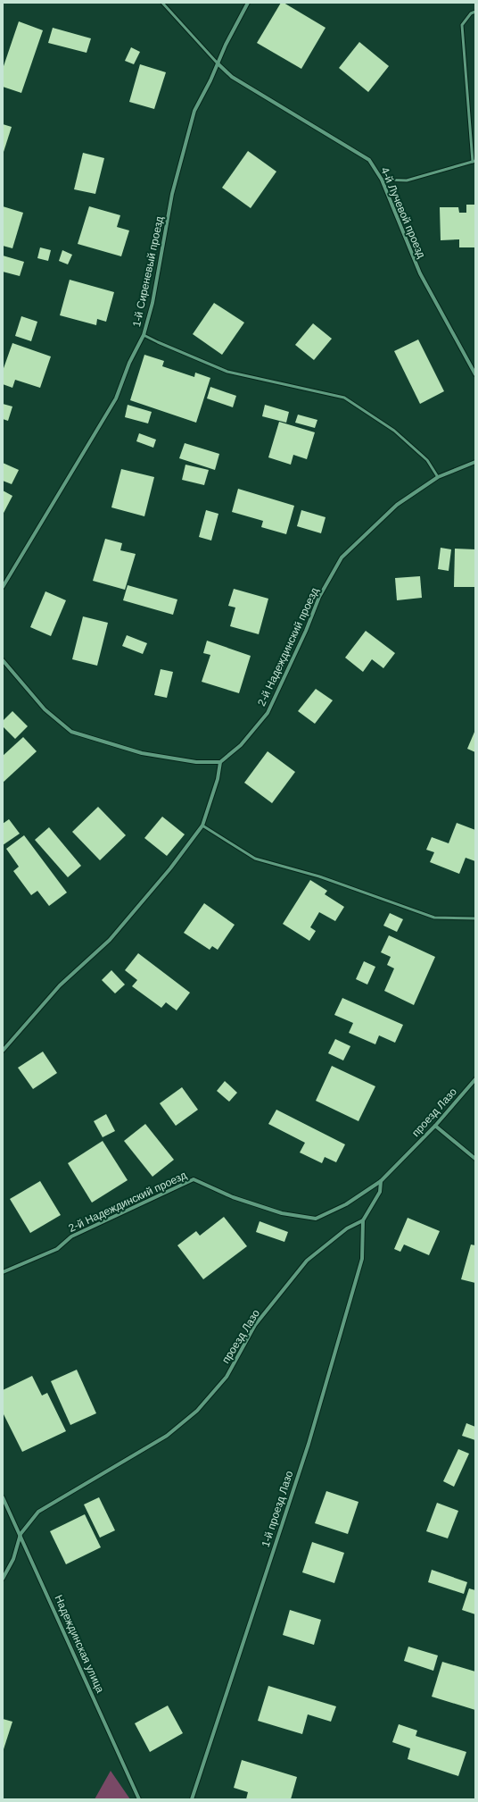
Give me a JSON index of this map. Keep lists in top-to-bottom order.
{
  "streets": {
    "street": [
      "4-й Лучевой проезд",
      "1-й Сиреневый проезд",
      "2-й Надеждинский проезд",
      "проезд Лазо",
      "1-й проезд Лазо",
      "Надеждинская улица"
    ]
  },
  "crossings": [
    ["4-й Лучевой проезд", "1-й Сиреневый проезд"],
    ["2-й Надеждинский проезд", "проезд Лазо"],
    ["проезд Лазо", "1-й проезд Лазо"],
    ["проезд Лазо", "Надеждинская улица"]
  ]
}
